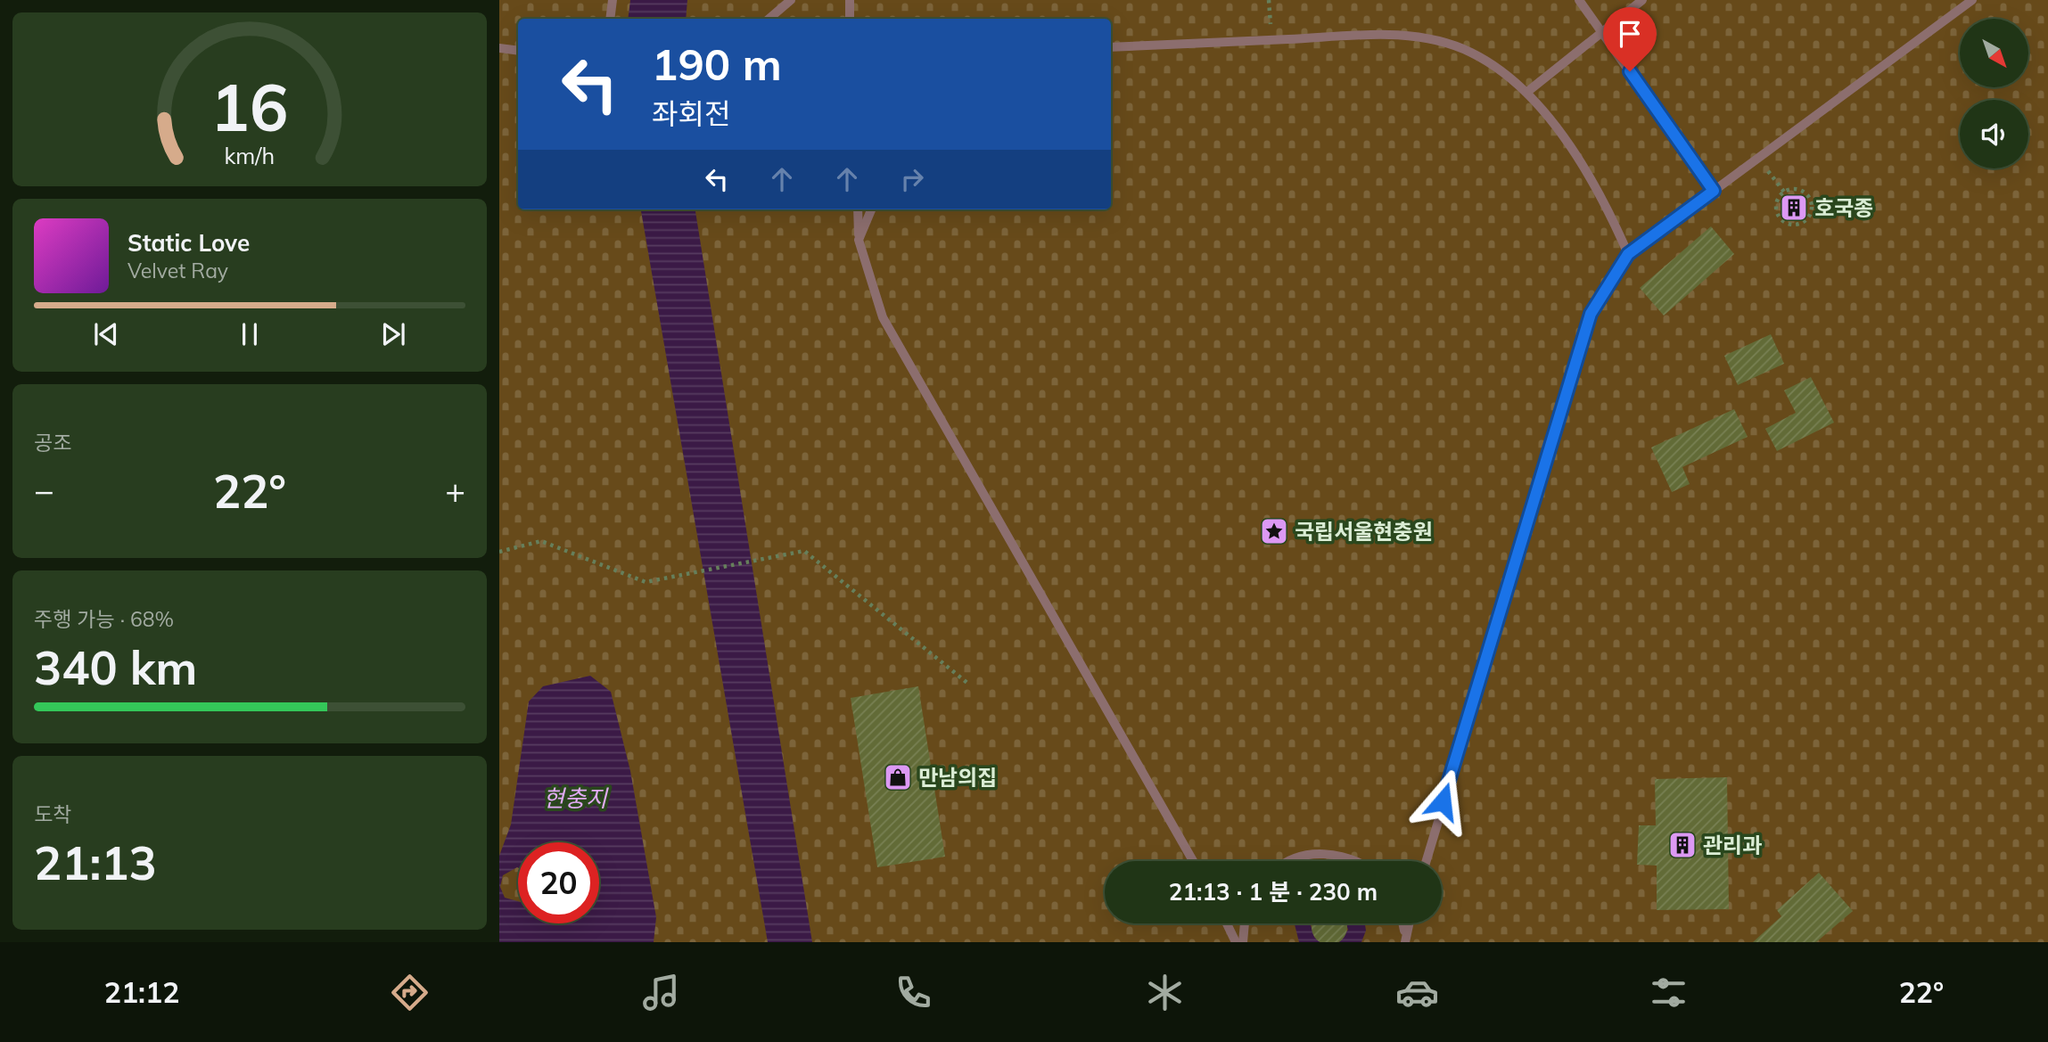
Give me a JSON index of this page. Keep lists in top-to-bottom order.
{
  "water": ["현충지"],
  "places": {
    "building": ["호국종", "관리과"],
    "place": ["국립서울현충원"],
    "shop": ["만남의집"]
  },
  "north": "bottom right",
  "page": {
    "turn": ["190 m", "좌회전"],
    "song": ["Static Love", "Velvet Ray"],
    "tile": [
      "공조",
      ["주행 가능 · 68%", "340 km"],
      ["도착", "21:13"]
    ],
    "heat": ["−", "22°", "+"],
    "limit": "20",
    "trip": "21:13 · 1 분 · 230 m",
    "tabs": ["21:12", "22°"],
    "gauge": ["16", "km/h"]
  }
}
